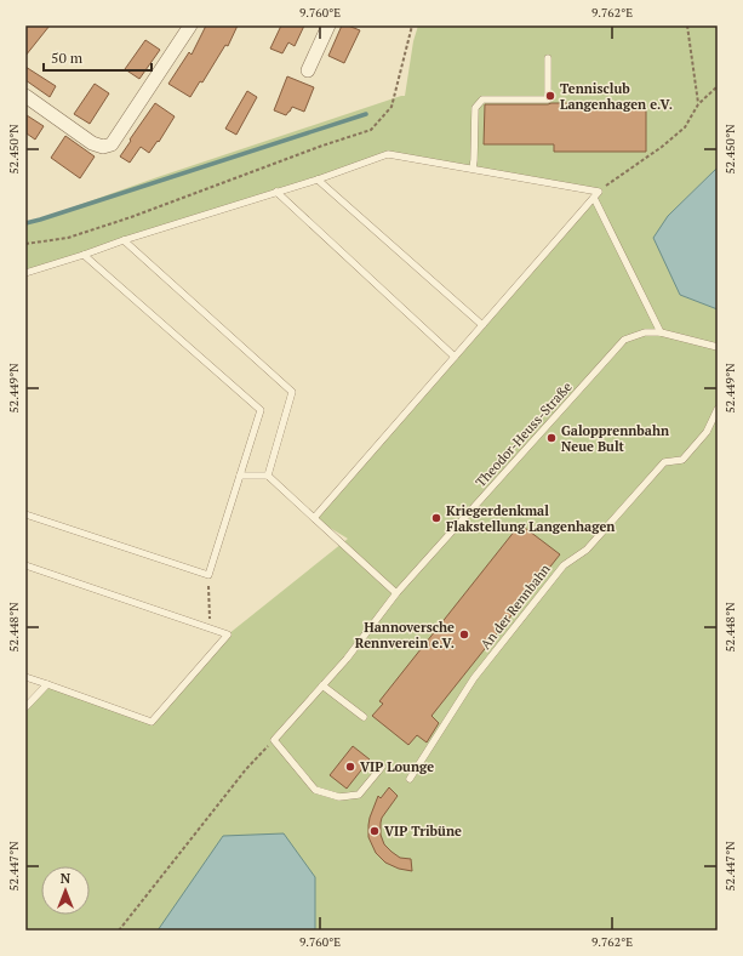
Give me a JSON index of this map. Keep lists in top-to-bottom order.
{
  "streets": {
    "lane": ["Theodor-Heuss-Straße", "An der Rennbahn"]
  },
  "places": [
    "Tennisclub Langenhagen e.V.",
    "Galopprennbahn Neue Bult",
    "Kriegerdenkmal Flakstellung Langenhagen",
    "Hannoversche Rennverein e.V.",
    "VIP Lounge",
    "VIP Tribüne"
  ],
  "scale_bar": "50 m",
  "north": "top",
  "coordinates": [
    "9.760°E",
    "9.762°E",
    "52.450°N",
    "52.449°N",
    "52.448°N",
    "52.447°N"
  ]
}
